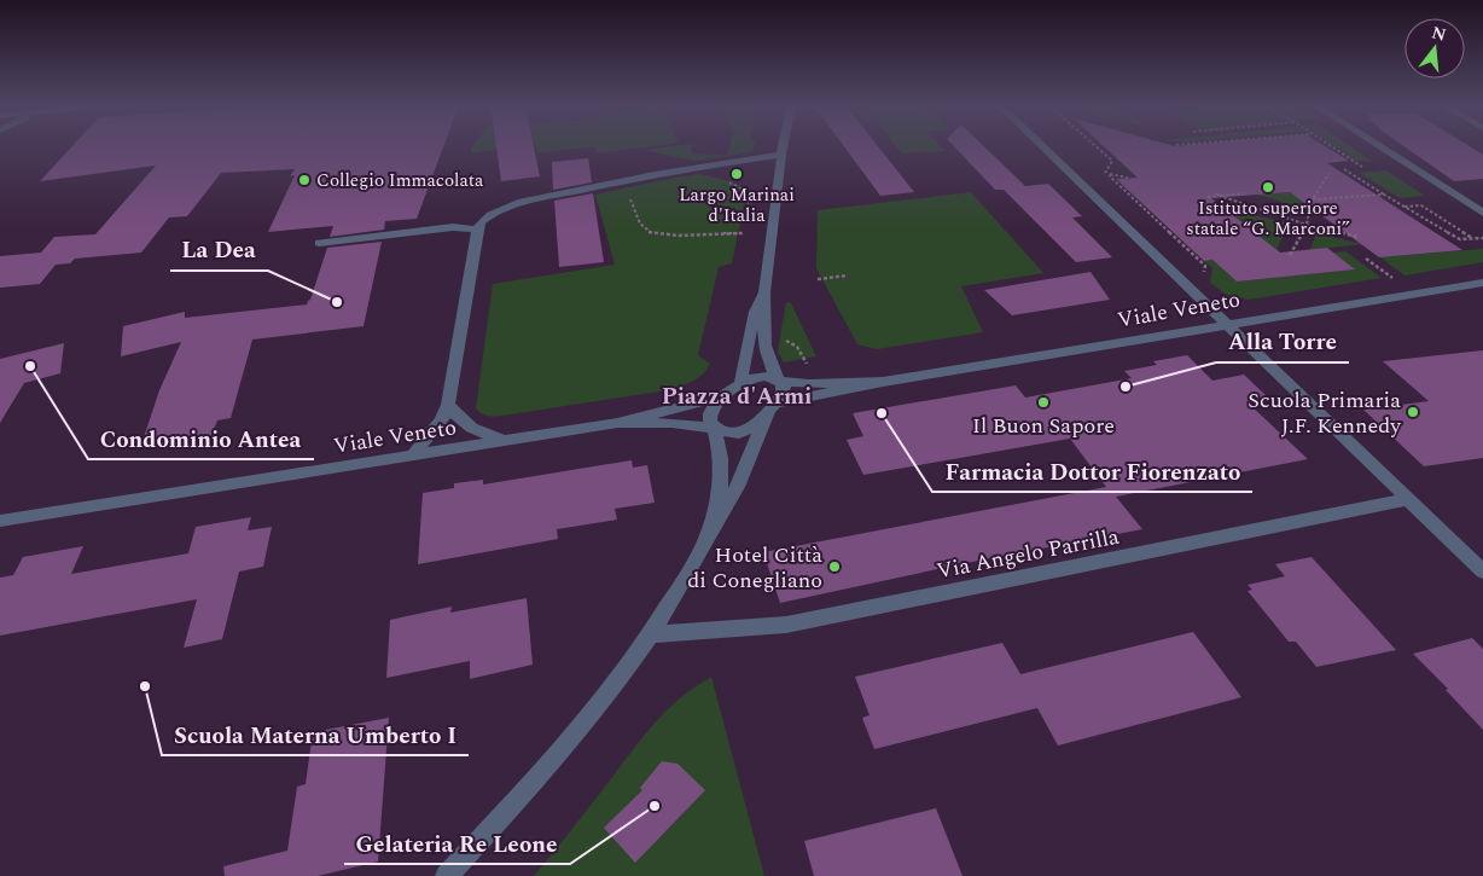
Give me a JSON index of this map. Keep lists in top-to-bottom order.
{
  "streets": {
    "street": ["Viale Veneto", "Via Angelo Parrilla"]
  },
  "districts": ["Piazza d'Armi"],
  "places": [
    "Largo Marinai d'Italia",
    "Collegio Immacolata",
    "Istituto superiore statale “G. Marconi”",
    "La Dea",
    "Condominio Antea",
    "Alla Torre",
    "Il Buon Sapore",
    "Scuola Primaria J.F. Kennedy",
    "Farmacia Dottor Fiorenzato",
    "Hotel Città di Conegliano",
    "Scuola Materna Umberto I",
    "Gelateria Re Leone"
  ],
  "north": "top"
}
